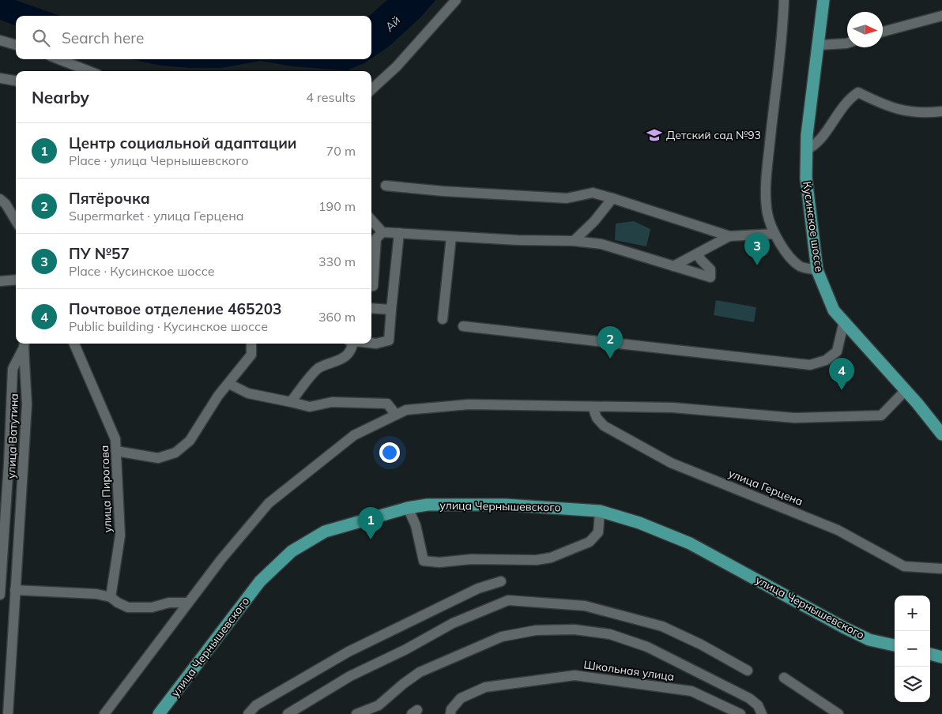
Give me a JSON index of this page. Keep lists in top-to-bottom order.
{
  "streets": {
    "main road": ["Кусинское шоссе", "улица Чернышевского"],
    "street": [
      "улица Ватутина",
      "улица Герцена",
      "улица Пирогова",
      "Школьная улица"
    ]
  },
  "water": ["Ай"],
  "places": {
    "school or university": ["Детский сад №93"]
  },
  "north": "right",
  "page": {
    "search": "Search here",
    "heading": ["Nearby", "4 results"],
    "list": [
      {
        "mark": "1",
        "name": "Центр социальной адаптации",
        "note": "Place · улица Чернышевского",
        "value": "70 m"
      },
      {
        "mark": "2",
        "name": "Пятёрочка",
        "note": "Supermarket · улица Герцена",
        "value": "190 m"
      },
      {
        "mark": "3",
        "name": "ПУ №57",
        "note": "Place · Кусинское шоссе",
        "value": "330 m"
      },
      {
        "mark": "4",
        "name": "Почтовое отделение 465203",
        "note": "Public building · Кусинское шоссе",
        "value": "360 m"
      }
    ],
    "pins": [
      "3",
      "2",
      "4",
      "1"
    ],
    "map_buttons": ["+", "−"]
  }
}
